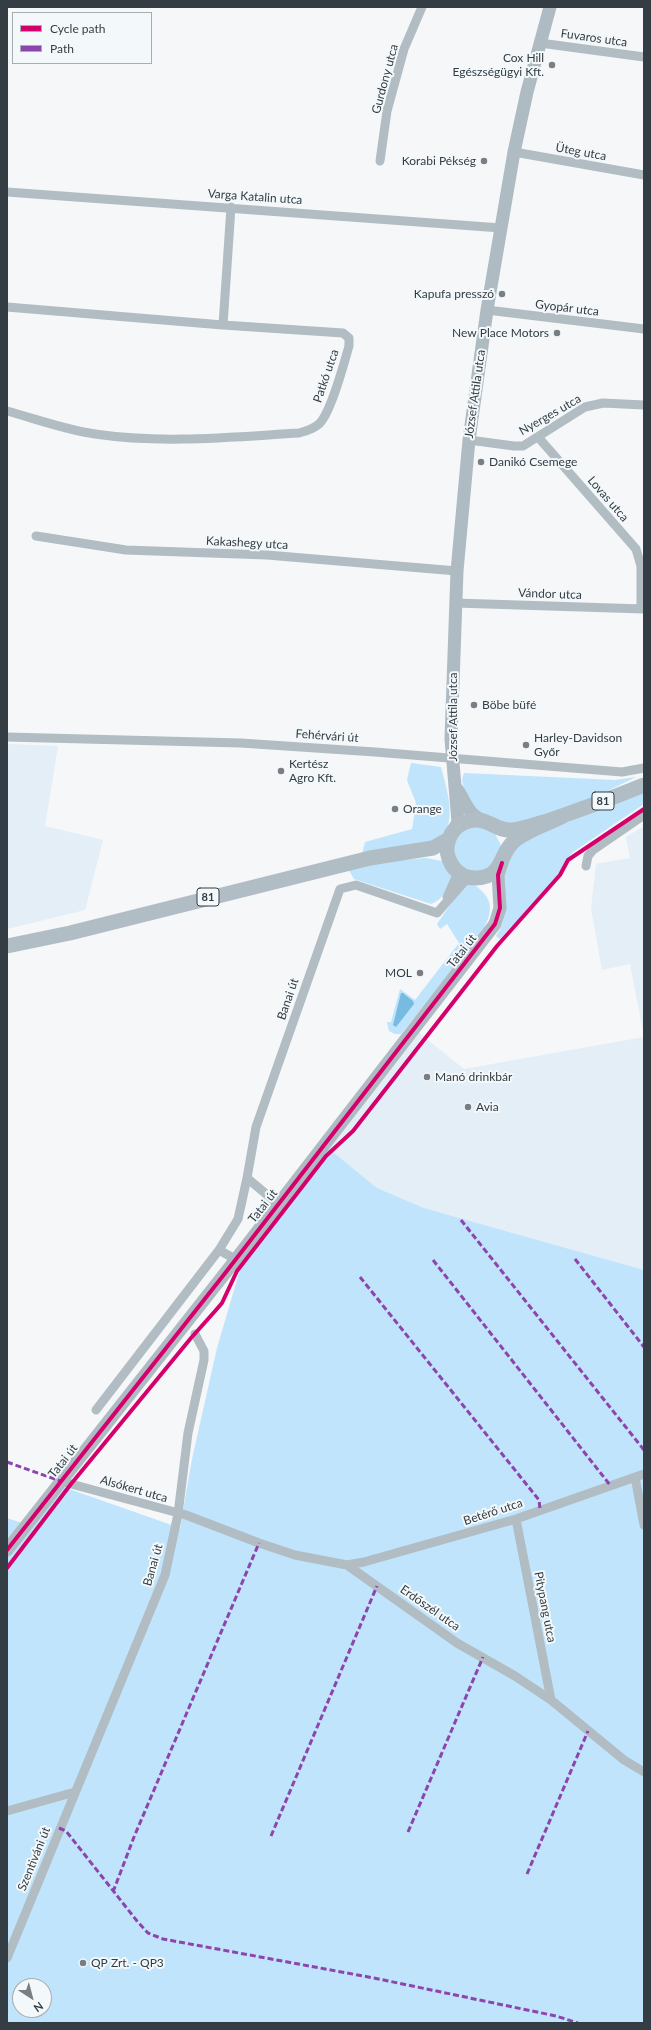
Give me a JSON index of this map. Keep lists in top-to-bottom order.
{
  "streets": {
    "main road": ["81"],
    "street": [
      "Fuvaros utca",
      "Gurdony utca",
      "Üteg utca",
      "Varga Katalin utca",
      "Gyopár utca",
      "Patkó utca",
      "József Attila utca",
      "Nyerges utca",
      "Lovas utca",
      "Kakashegy utca",
      "Vándor utca",
      "Fehérvári út",
      "Tatai út",
      "Banai út",
      "Alsókert utca",
      "Betérő utca",
      "Pitypang utca",
      "Erdőszél utca",
      "Szentiváni út"
    ]
  },
  "crossings": [
    ["Fuvaros utca", "József Attila utca"],
    ["Üteg utca", "József Attila utca"],
    ["Varga Katalin utca", "József Attila utca"],
    ["Gyopár utca", "József Attila utca"],
    ["József Attila utca", "Nyerges utca"],
    ["József Attila utca", "Kakashegy utca"],
    ["József Attila utca", "Vándor utca"],
    ["József Attila utca", "Fehérvári út"],
    ["József Attila utca", "81"],
    ["József Attila utca", "Tatai út"],
    ["Nyerges utca", "Lovas utca"],
    ["Lovas utca", "Vándor utca"],
    ["81", "Tatai út"],
    ["Tatai út", "Banai út"],
    ["Tatai út", "Alsókert utca"],
    ["Banai út", "Alsókert utca"],
    ["Banai út", "Erdőszél utca"],
    ["Banai út", "Szentiváni út"],
    ["Alsókert utca", "Erdőszél utca"],
    ["Betérő utca", "Pitypang utca"],
    ["Betérő utca", "Erdőszél utca"],
    ["Pitypang utca", "Erdőszél utca"]
  ],
  "places": [
    "Cox Hill Egészségügyi Kft.",
    "Korabi Pékség",
    "Kapufa presszó",
    "New Place Motors",
    "Danikó Csemege",
    "Böbe büfé",
    "Harley-Davidson Győr",
    "Kertész Agro Kft.",
    "Orange",
    "MOL",
    "Manó drinkbár",
    "Avia",
    "QP Zrt. - QP3"
  ],
  "legend": ["Cycle path", "Path"],
  "north": "bottom right"
}
